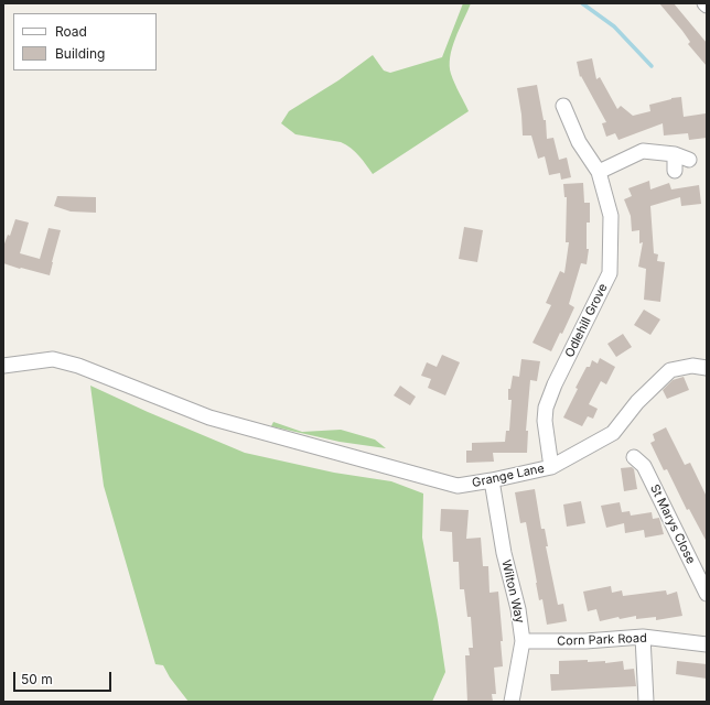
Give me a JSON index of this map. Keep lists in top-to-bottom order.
{
  "streets": {
    "street": [
      "Odlehill Grove",
      "Grange Lane",
      "St Marys Close",
      "Wilton Way",
      "Corn Park Road"
    ]
  },
  "crossings": [
    ["Odlehill Grove", "Grange Lane"],
    ["Grange Lane", "Wilton Way"],
    ["Wilton Way", "Corn Park Road"]
  ],
  "legend": ["Road", "Building"],
  "scale_bar": "50 m"
}
